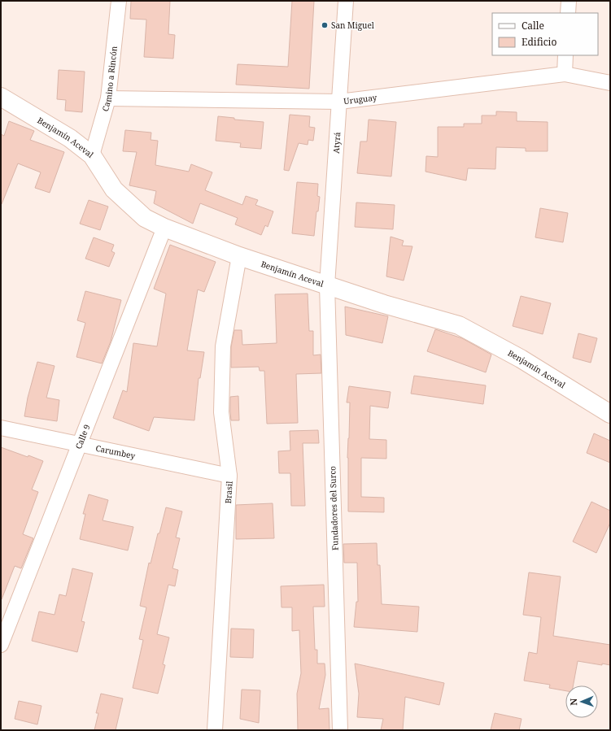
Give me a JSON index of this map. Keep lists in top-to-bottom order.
{
  "streets": {
    "street": [
      "Camino a Rincón",
      "Uruguay",
      "Benjamín Aceval",
      "Atyrá",
      "Calle 9",
      "Carumbey",
      "Brasil",
      "Fundadores del Surco"
    ]
  },
  "crossings": [
    ["Camino a Rincón", "Uruguay"],
    ["Camino a Rincón", "Benjamín Aceval"],
    ["Uruguay", "Atyrá"],
    ["Benjamín Aceval", "Atyrá"],
    ["Benjamín Aceval", "Calle 9"],
    ["Benjamín Aceval", "Brasil"],
    ["Benjamín Aceval", "Fundadores del Surco"],
    ["Atyrá", "Fundadores del Surco"],
    ["Calle 9", "Carumbey"],
    ["Carumbey", "Brasil"]
  ],
  "places": ["San Miguel"],
  "legend": ["Calle", "Edificio"],
  "north": "left"
}
